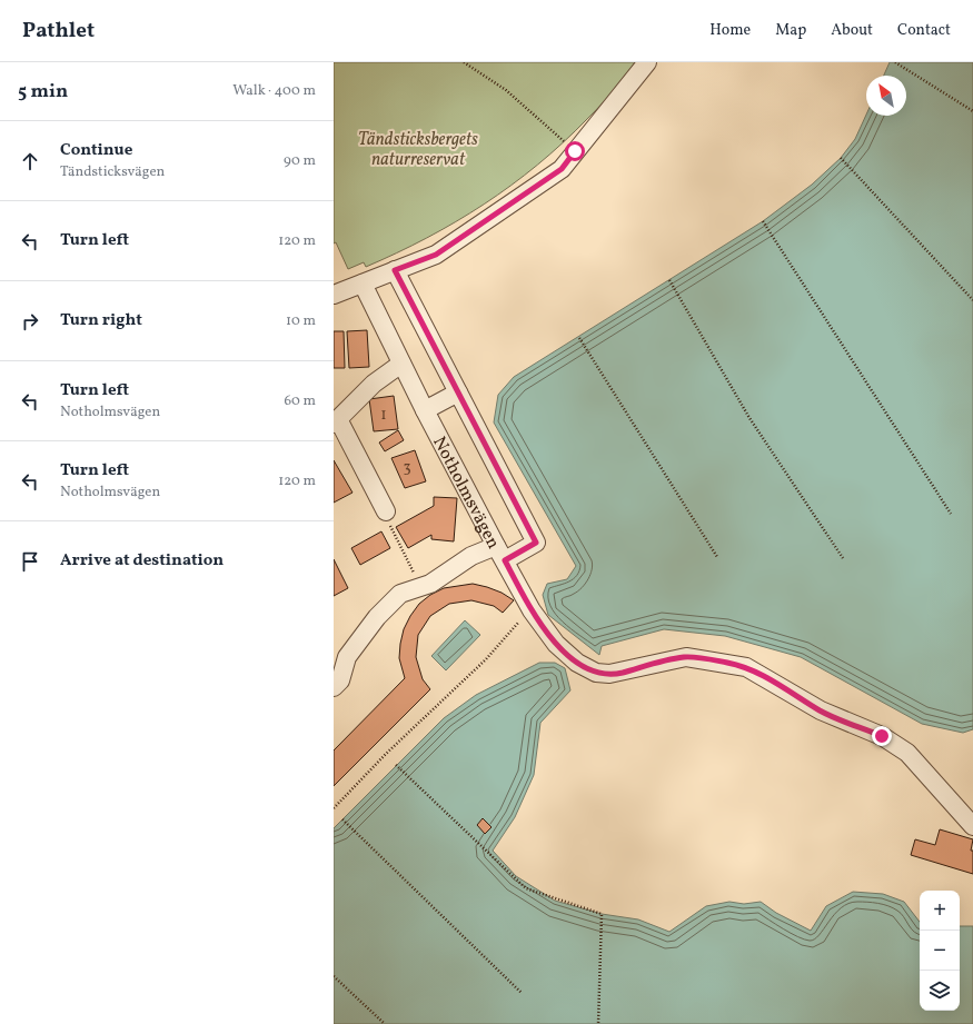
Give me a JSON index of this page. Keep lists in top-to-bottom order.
{
  "streets": {
    "street": ["Notholmsvägen"]
  },
  "parks": ["Tändsticksbergets naturreservat"],
  "house_numbers": ["1", "3"],
  "north": "top left",
  "page": {
    "header": "Pathlet",
    "nav": [
      "Home",
      "Map",
      "About",
      "Contact"
    ],
    "heading": ["5 min", "Walk · 400 m"],
    "list": [
      ["Continue", "Tändsticksvägen", "90 m"],
      ["Turn left", "120 m"],
      ["Turn right", "10 m"],
      ["Turn left", "Notholmsvägen", "60 m"],
      ["Turn left", "Notholmsvägen", "120 m"],
      "Arrive at destination"
    ],
    "map_buttons": ["+", "−"]
  }
}
